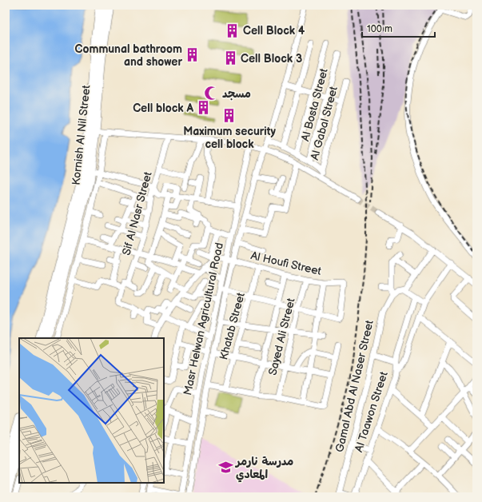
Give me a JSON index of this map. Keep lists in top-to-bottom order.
{
  "streets": {
    "highway": ["Kornish Al Nil Street"],
    "street": [
      "Al Bosta Street",
      "Al Gabal Street",
      "Sif Al Nasr Street",
      "Al Houfi Street",
      "Masr Helwan Agricultural Road",
      "Khatab Street",
      "Sayed Ali Street",
      "Gamal Abd Al Naser Street",
      "Al Taawon Street"
    ]
  },
  "crossings": [
    ["Al Houfi Street", "Masr Helwan Agricultural Road"],
    ["Al Houfi Street", "Khatab Street"],
    ["Al Houfi Street", "Sayed Ali Street"]
  ],
  "places": {
    "building": [
      "Cell Block 4",
      "Communal bathroom and shower",
      "Cell Block 3",
      "Cell block A",
      "Maximum security cell block"
    ],
    "mosque": ["مسجد"],
    "school or university": ["مدرسة نارمر المعادي"]
  },
  "scale_bar": "100 m"
}
